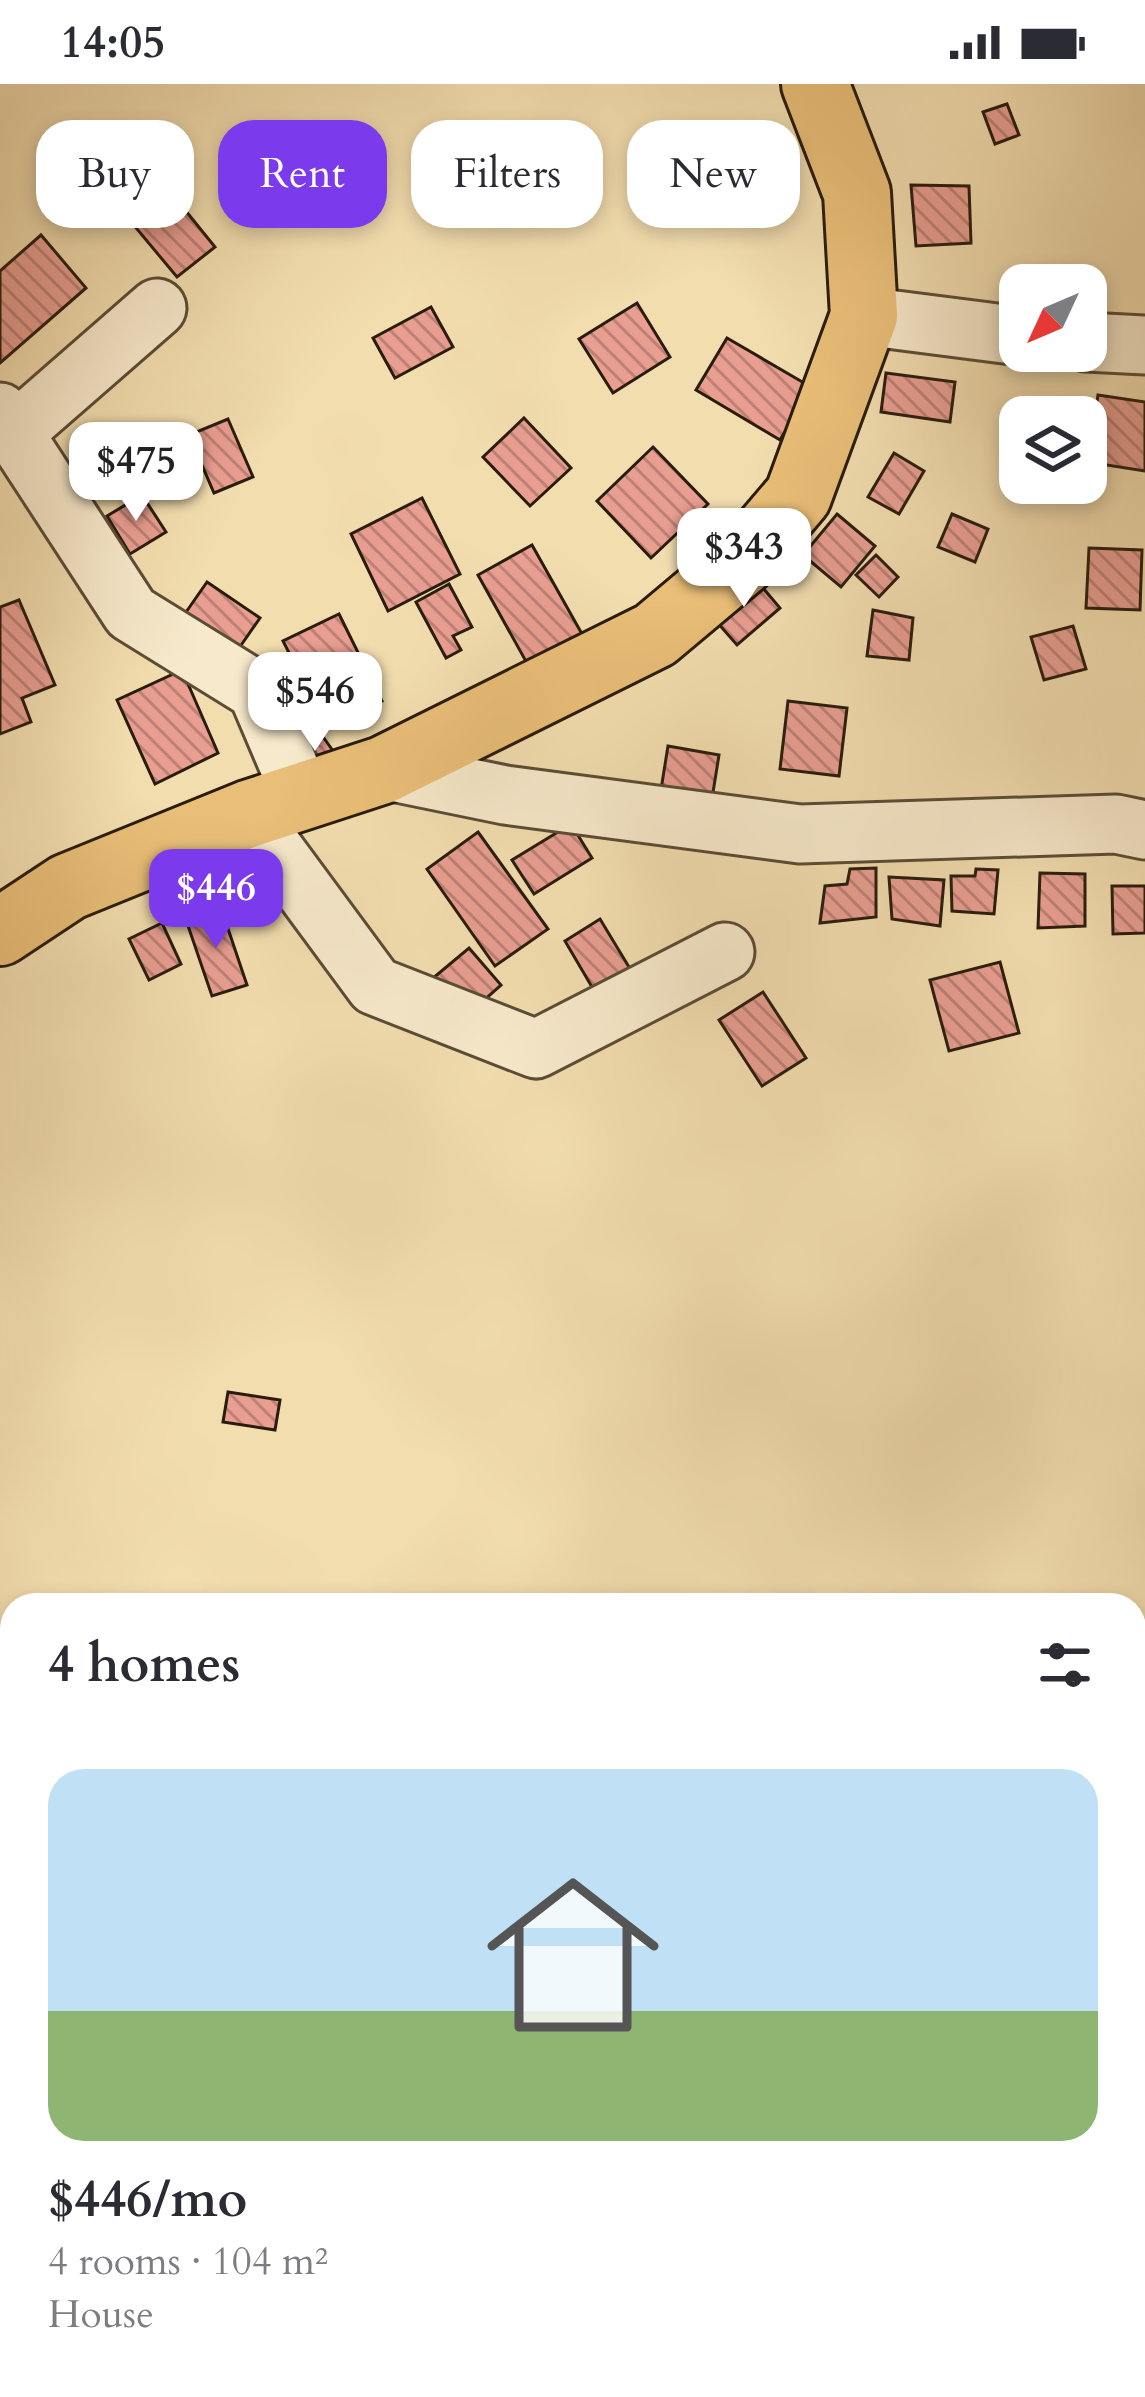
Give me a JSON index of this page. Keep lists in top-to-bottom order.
{
  "north": "bottom left",
  "page": {
    "status": "14:05",
    "chip": [
      "Buy",
      "Rent",
      "Filters",
      "New"
    ],
    "price": [
      "$475",
      "$343",
      "$546",
      "$446"
    ],
    "heading": "4 homes",
    "list": [
      {
        "name": "$446/mo",
        "note": "4 rooms · 104 m² · House"
      }
    ]
  }
}
